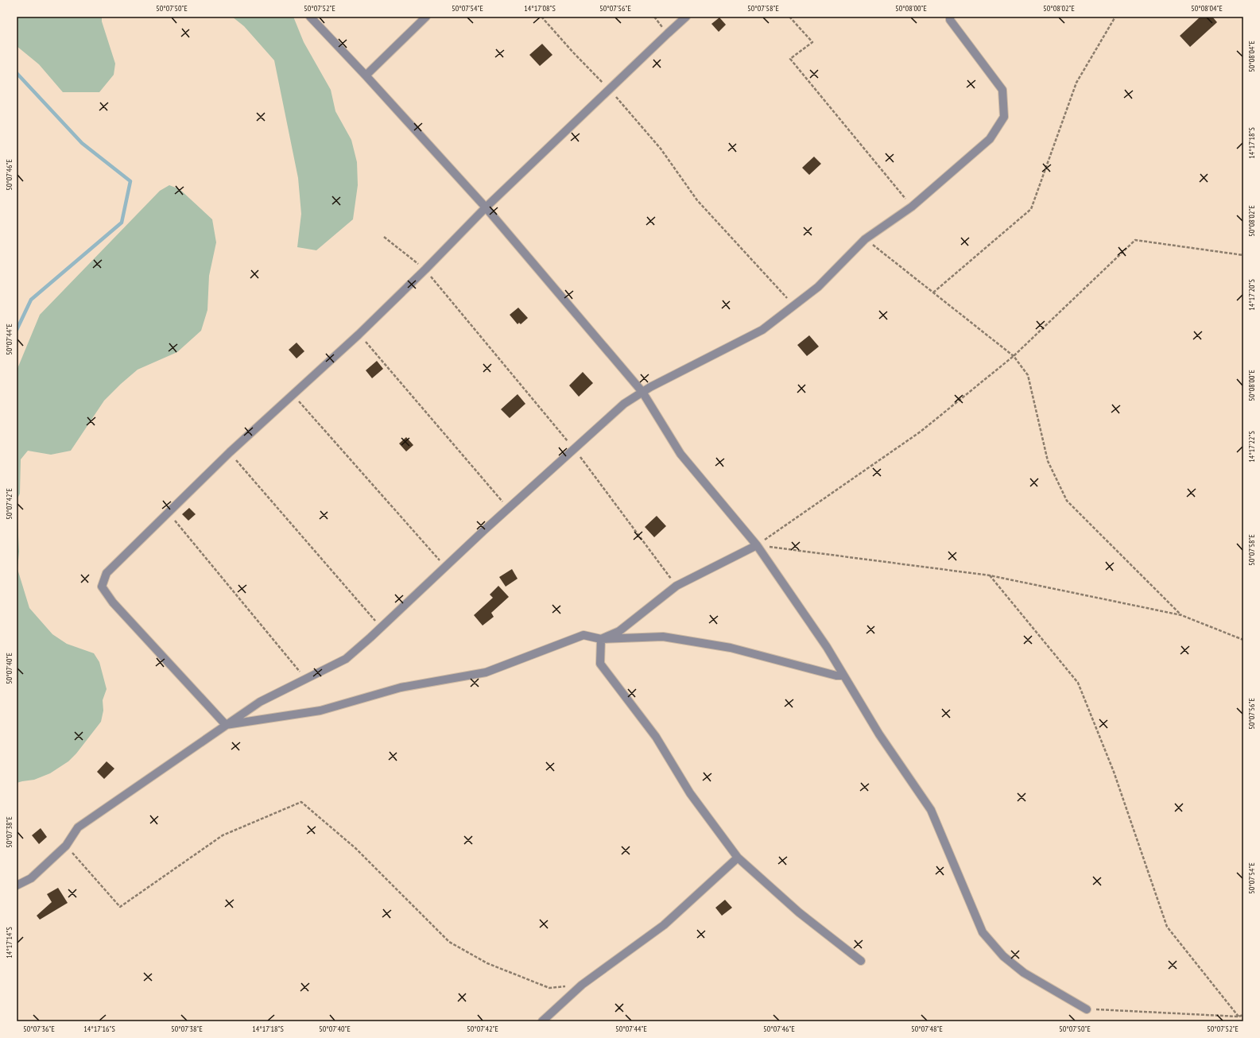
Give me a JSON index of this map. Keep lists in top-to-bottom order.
{
  "coordinates": [
    "50°07'50\"E",
    "50°07'52\"E",
    "50°07'54\"E",
    "14°17'08\"S",
    "50°07'56\"E",
    "50°07'58\"E",
    "50°08'00\"E",
    "50°08'02\"E",
    "50°08'04\"E",
    "14°17'18\"S",
    "50°07'46\"E",
    "14°17'20\"S",
    "50°07'44\"E",
    "14°17'22\"S",
    "50°07'42\"E",
    "50°07'40\"E",
    "50°07'38\"E",
    "14°17'14\"S",
    "50°07'36\"E",
    "14°17'16\"S",
    "50°07'48\"E"
  ]
}
